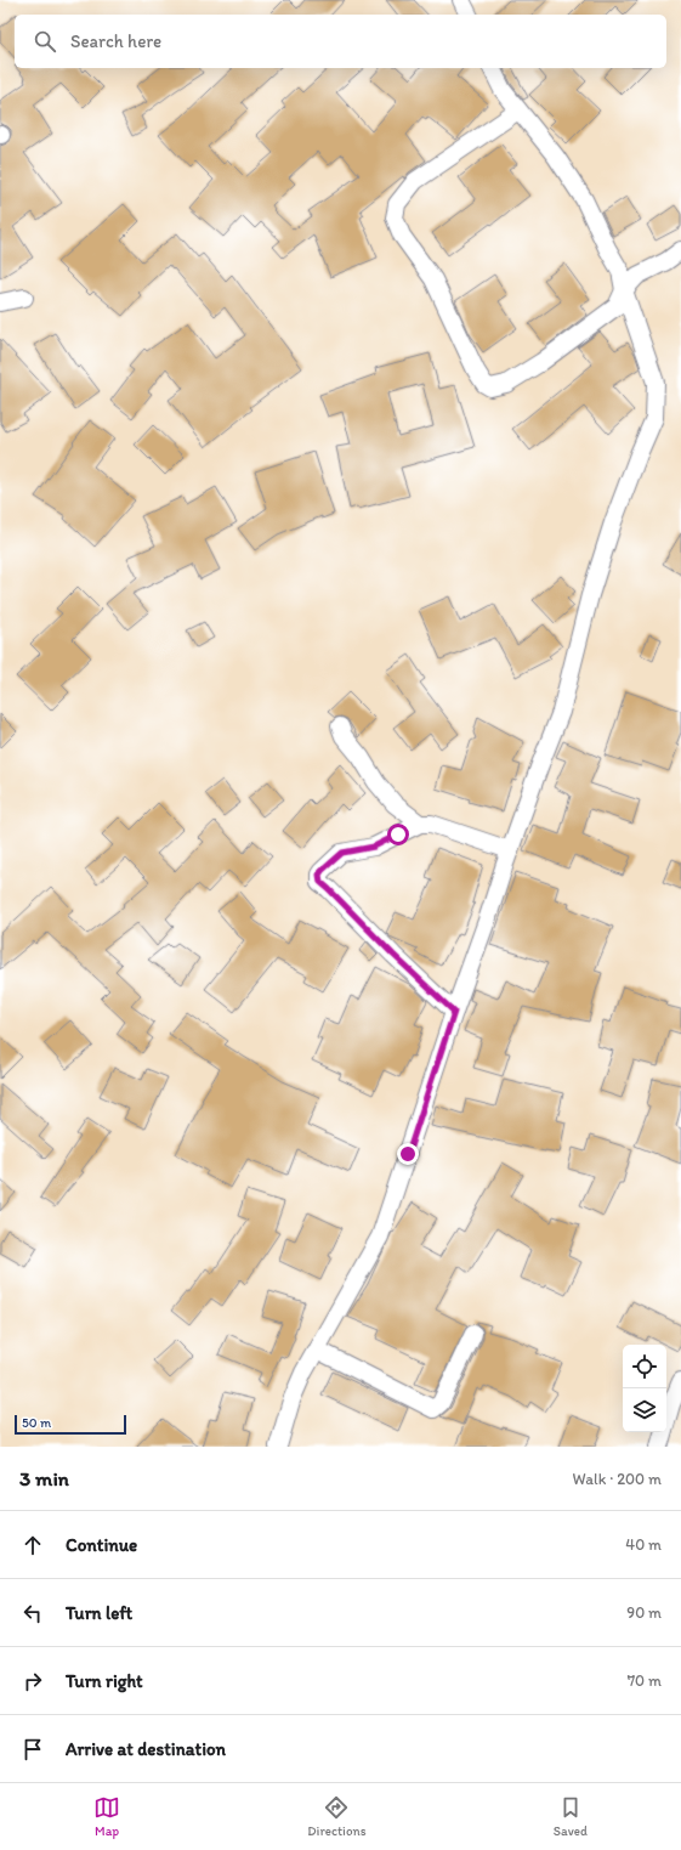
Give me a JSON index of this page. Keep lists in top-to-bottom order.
{
  "scale_bar": "50 m",
  "page": {
    "search": "Search here",
    "scale": "50 m",
    "heading": ["3 min", "Walk · 200 m"],
    "list": [
      ["Continue", "40 m"],
      ["Turn left", "90 m"],
      ["Turn right", "70 m"],
      "Arrive at destination"
    ],
    "nav": ["Map", "Directions", "Saved"]
  }
}
